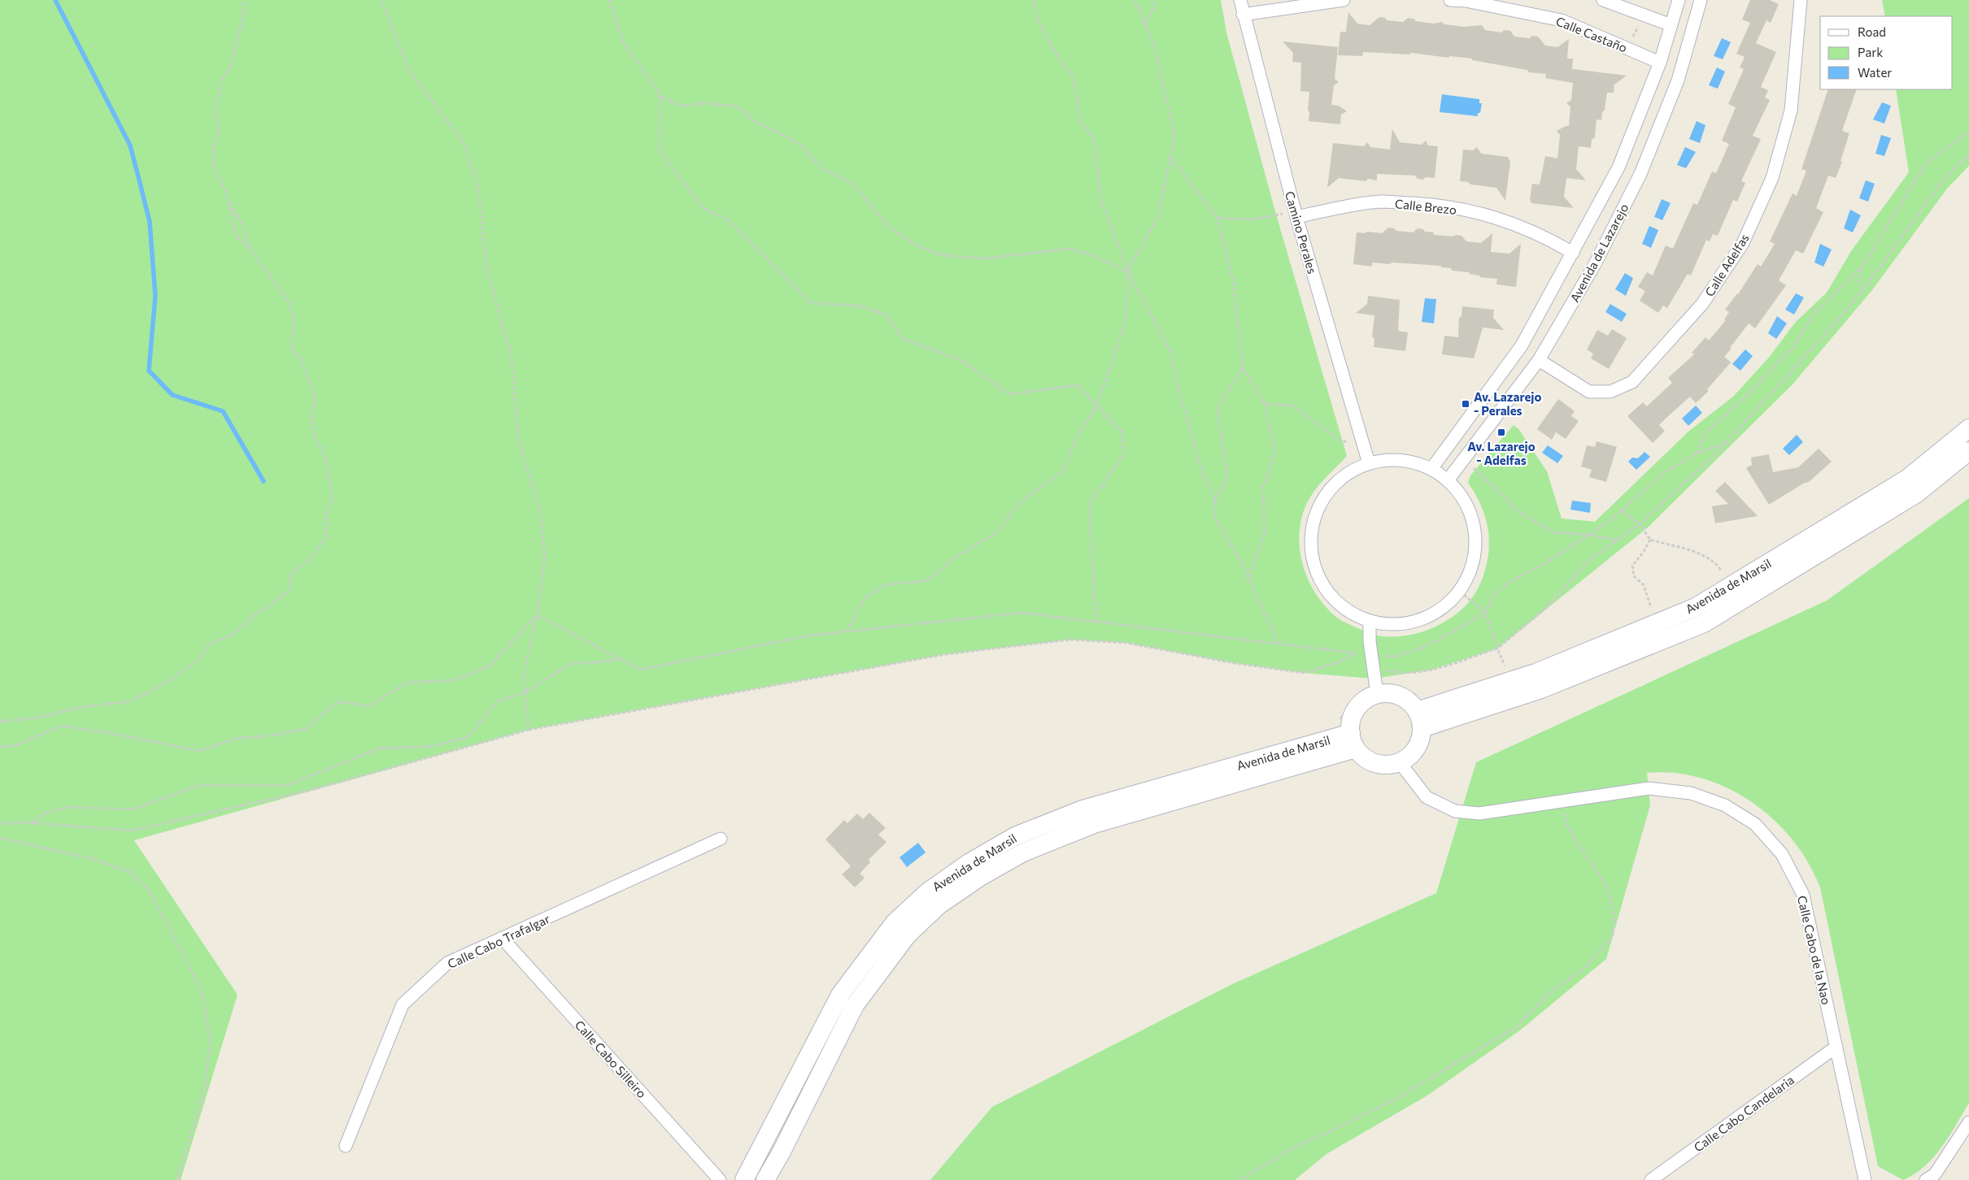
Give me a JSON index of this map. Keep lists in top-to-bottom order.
{
  "streets": {
    "street": [
      "Calle Castaño",
      "Calle Brezo",
      "Camino Perales",
      "Avenida de Lazarejo",
      "Calle Adelfas",
      "Avenida de Marsil",
      "Calle Cabo Trafalgar",
      "Calle Cabo de la Nao",
      "Calle Cabo Silleiro",
      "Calle Cabo Candelaria"
    ]
  },
  "crossings": [
    ["Calle Castaño", "Avenida de Lazarejo"],
    ["Calle Brezo", "Camino Perales"],
    ["Calle Brezo", "Avenida de Lazarejo"],
    ["Avenida de Lazarejo", "Calle Adelfas"],
    ["Calle Cabo Trafalgar", "Calle Cabo Silleiro"],
    ["Calle Cabo de la Nao", "Calle Cabo Candelaria"]
  ],
  "places": {
    "transit": ["Av. Lazarejo - Perales", "Av. Lazarejo - Adelfas"]
  },
  "legend": ["Road", "Park", "Water"]
}
